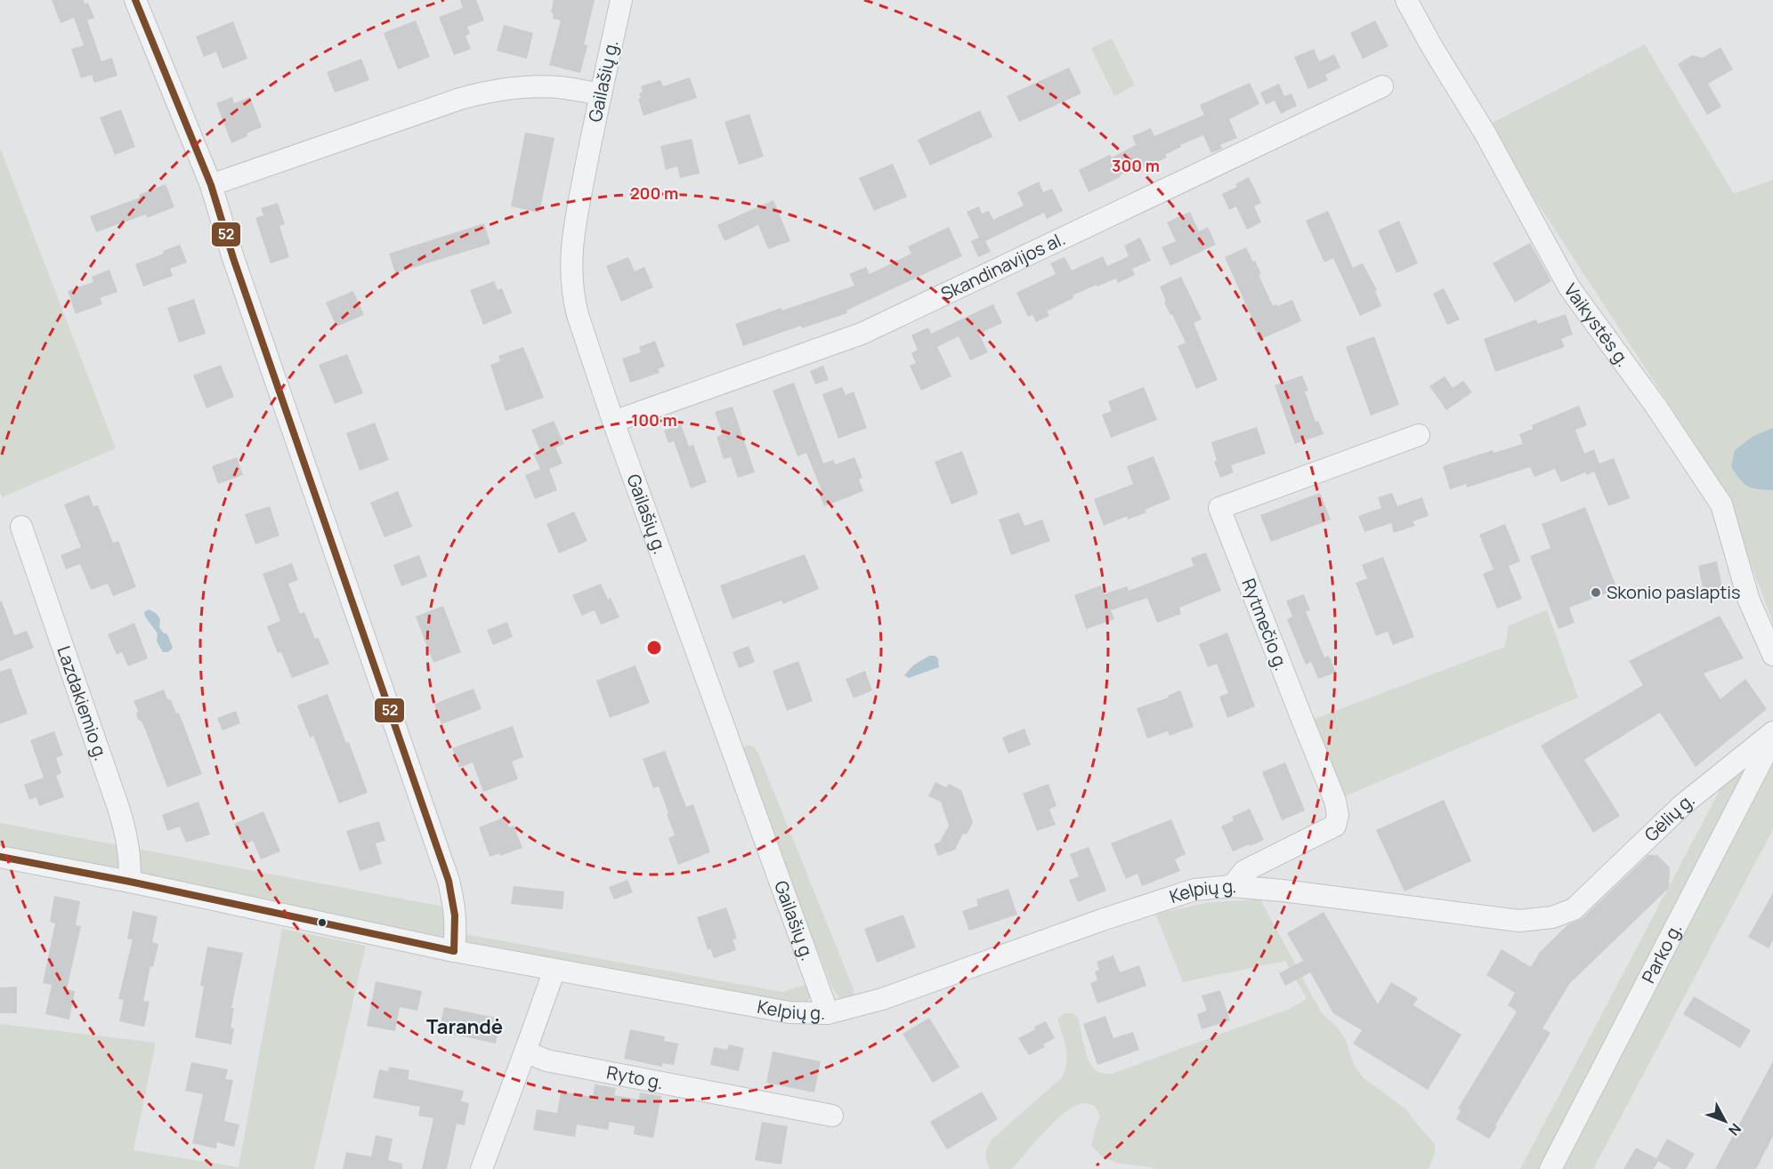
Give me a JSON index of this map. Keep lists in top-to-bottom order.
{
  "streets": {
    "street": [
      "Gailašių g.",
      "Skandinavijos al.",
      "Vaikystės g.",
      "Rytmečio g.",
      "Lazdakiemio g.",
      "Gėlių g.",
      "Kelpių g.",
      "Parko g.",
      "Ryto g."
    ]
  },
  "crossings": [
    ["Gailašių g.", "Skandinavijos al."],
    ["Gailašių g.", "Kelpių g."],
    ["Rytmečio g.", "Kelpių g."],
    ["Lazdakiemio g.", "Kelpių g."],
    ["Gėlių g.", "Kelpių g."]
  ],
  "districts": ["Tarandė"],
  "places": ["Skonio paslaptis"],
  "lines": ["transit line 52"],
  "north": "bottom right",
  "rings": ["300 m", "200 m", "100 m"]
}
